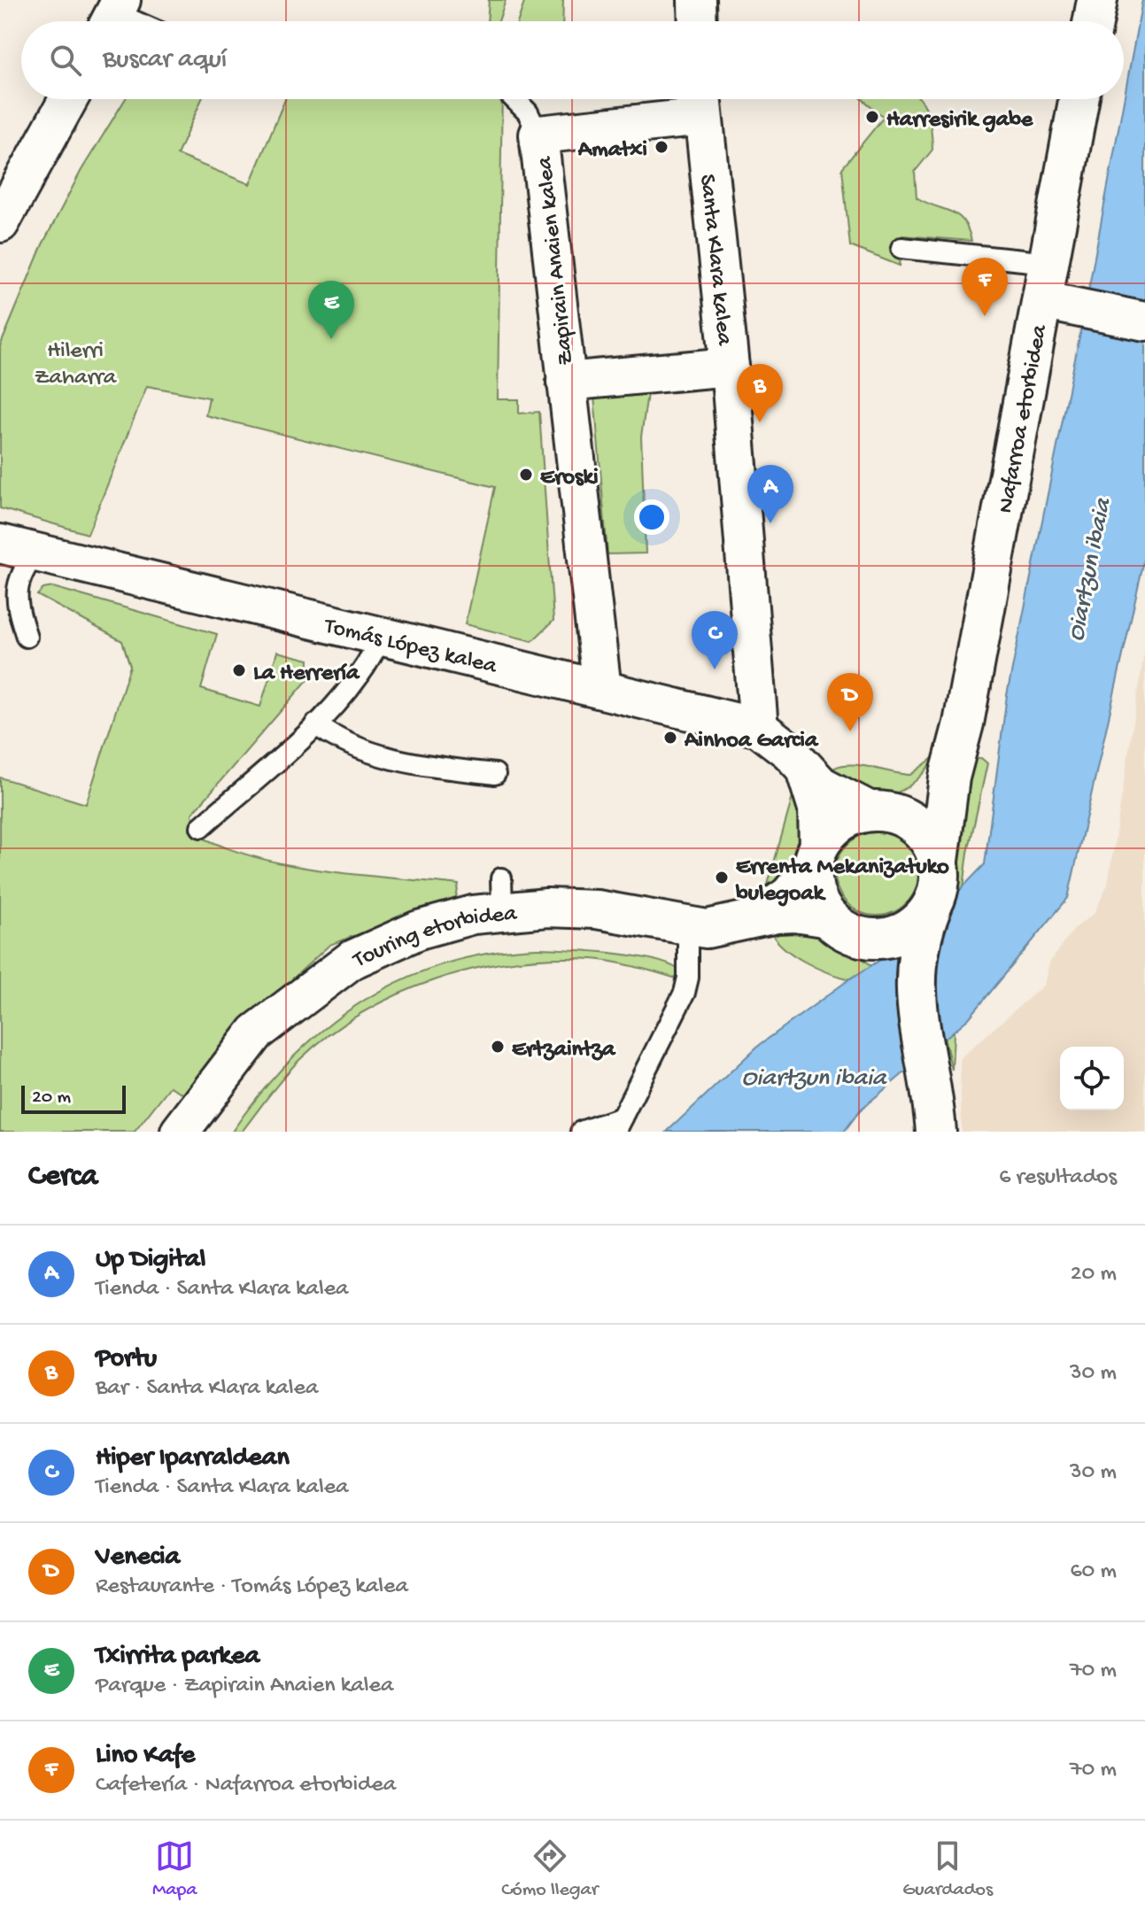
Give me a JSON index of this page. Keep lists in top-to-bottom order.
{
  "streets": {
    "main road": ["Nafarroa etorbidea"],
    "street": [
      "Santa Klara kalea",
      "Zapirain Anaien kalea",
      "Tomás López kalea",
      "Touring etorbidea"
    ]
  },
  "crossings": [
    ["Santa Klara kalea", "Zapirain Anaien kalea"],
    ["Santa Klara kalea", "Tomás López kalea"],
    ["Zapirain Anaien kalea", "Tomás López kalea"],
    ["Nafarroa etorbidea", "Tomás López kalea"],
    ["Nafarroa etorbidea", "Touring etorbidea"],
    ["Tomás López kalea", "Touring etorbidea"]
  ],
  "water": ["Oiartzun ibaia"],
  "parks": ["Hilerri Zaharra"],
  "places": [
    "Harresirik gabe",
    "Amatxi",
    "Eroski",
    "La Herrería",
    "Ainhoa Garcia",
    "Errenta Mekanizatuko bulegoak",
    "Ertzaintza"
  ],
  "scale_bar": "20 m",
  "page": {
    "search": "Buscar aquí",
    "pins": [
      "F",
      "E",
      "B",
      "A",
      "C",
      "D"
    ],
    "scale": "20 m",
    "heading": ["Cerca", "6 resultados"],
    "list": [
      {
        "mark": "A",
        "name": "Up Digital",
        "note": "Tienda · Santa Klara kalea",
        "value": "20 m"
      },
      {
        "mark": "B",
        "name": "Portu",
        "note": "Bar · Santa Klara kalea",
        "value": "30 m"
      },
      {
        "mark": "C",
        "name": "Hiper Iparraldean",
        "note": "Tienda · Santa Klara kalea",
        "value": "30 m"
      },
      {
        "mark": "D",
        "name": "Venecia",
        "note": "Restaurante · Tomás López kalea",
        "value": "60 m"
      },
      {
        "mark": "E",
        "name": "Txirrita parkea",
        "note": "Parque · Zapirain Anaien kalea",
        "value": "70 m"
      },
      {
        "mark": "F",
        "name": "Lino Kafe",
        "note": "Cafetería · Nafarroa etorbidea",
        "value": "70 m"
      }
    ],
    "nav": ["Mapa", "Cómo llegar", "Guardados"]
  }
}
